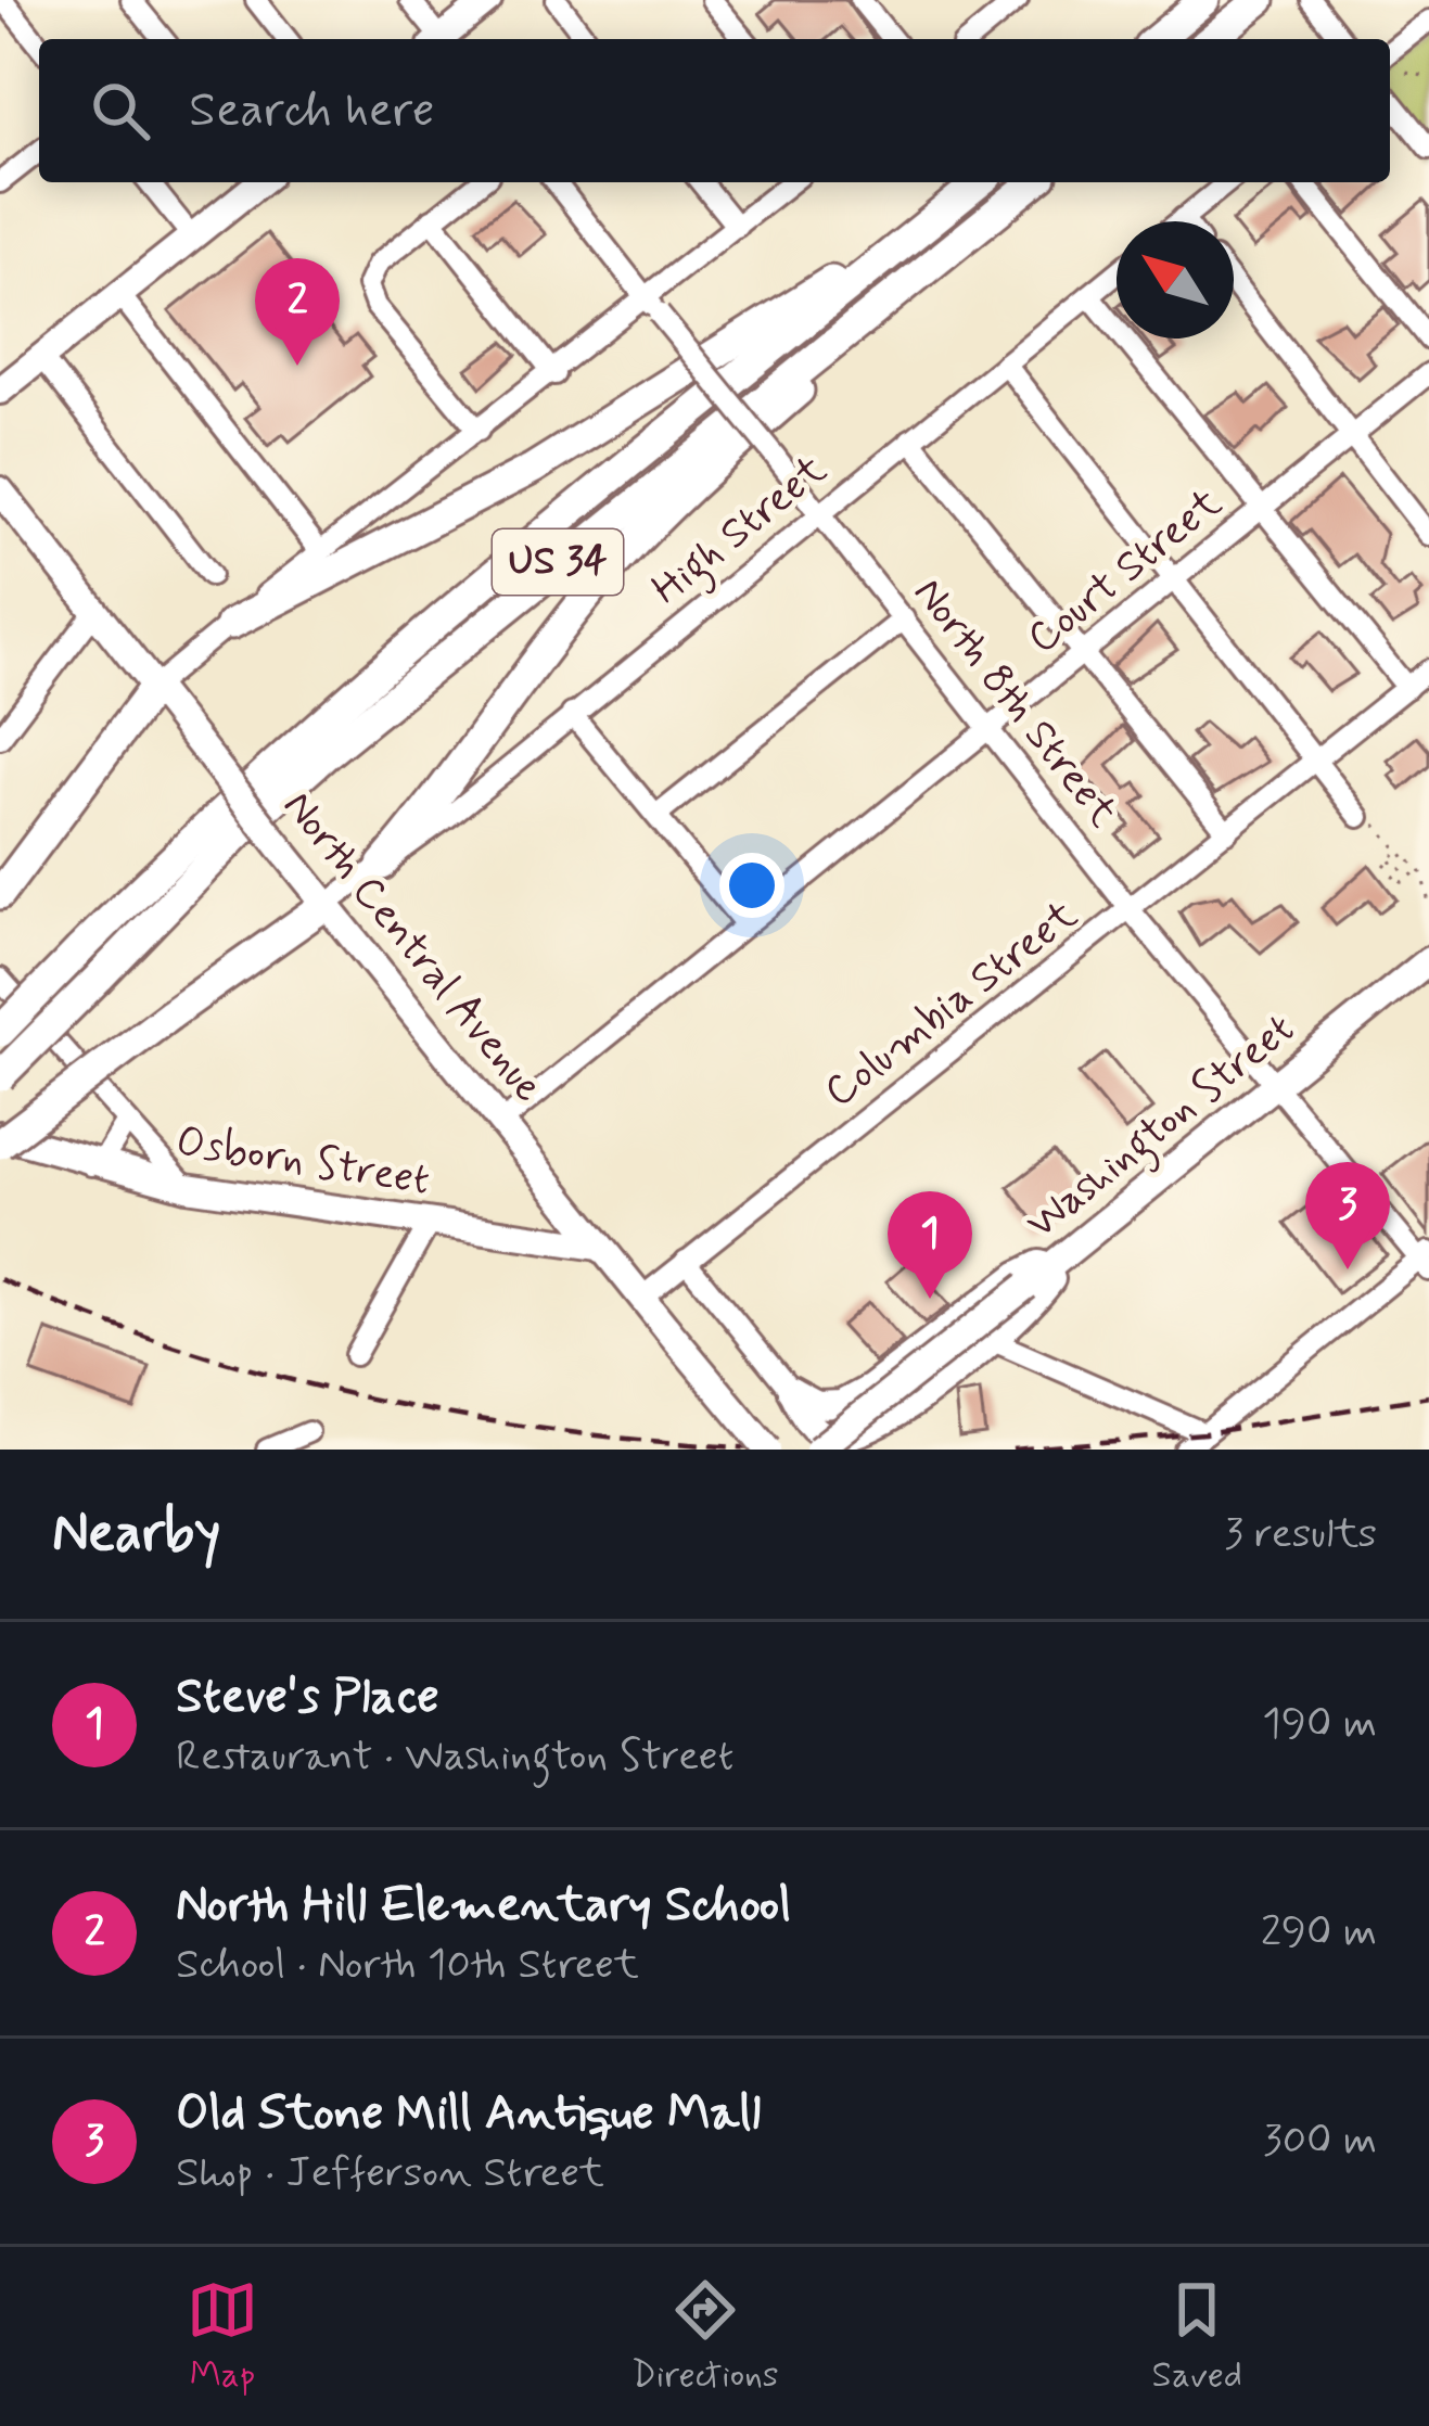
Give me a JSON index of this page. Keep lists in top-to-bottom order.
{
  "streets": {
    "highway": ["US 34"],
    "main road": ["North Central Avenue", "Washington Street", "Osborn Street"],
    "street": [
      "High Street",
      "Court Street",
      "North 8th Street",
      "Columbia Street"
    ]
  },
  "crossings": [
    ["High Street", "North 8th Street"],
    ["High Street", "North Central Avenue"],
    ["Court Street", "North 8th Street"],
    ["Court Street", "North Central Avenue"],
    ["North 8th Street", "Columbia Street"],
    ["North 8th Street", "Washington Street"],
    ["North Central Avenue", "Columbia Street"],
    ["North Central Avenue", "Osborn Street"]
  ],
  "north": "top left",
  "page": {
    "search": "Search here",
    "pins": ["2", "3", "1"],
    "heading": ["Nearby", "3 results"],
    "list": [
      {
        "mark": "1",
        "name": "Steve's Place",
        "note": "Restaurant · Washington Street",
        "value": "190 m"
      },
      {
        "mark": "2",
        "name": "North Hill Elementary School",
        "note": "School · North 10th Street",
        "value": "290 m"
      },
      {
        "mark": "3",
        "name": "Old Stone Mill Antique Mall",
        "note": "Shop · Jefferson Street",
        "value": "300 m"
      }
    ],
    "nav": ["Map", "Directions", "Saved"]
  }
}
